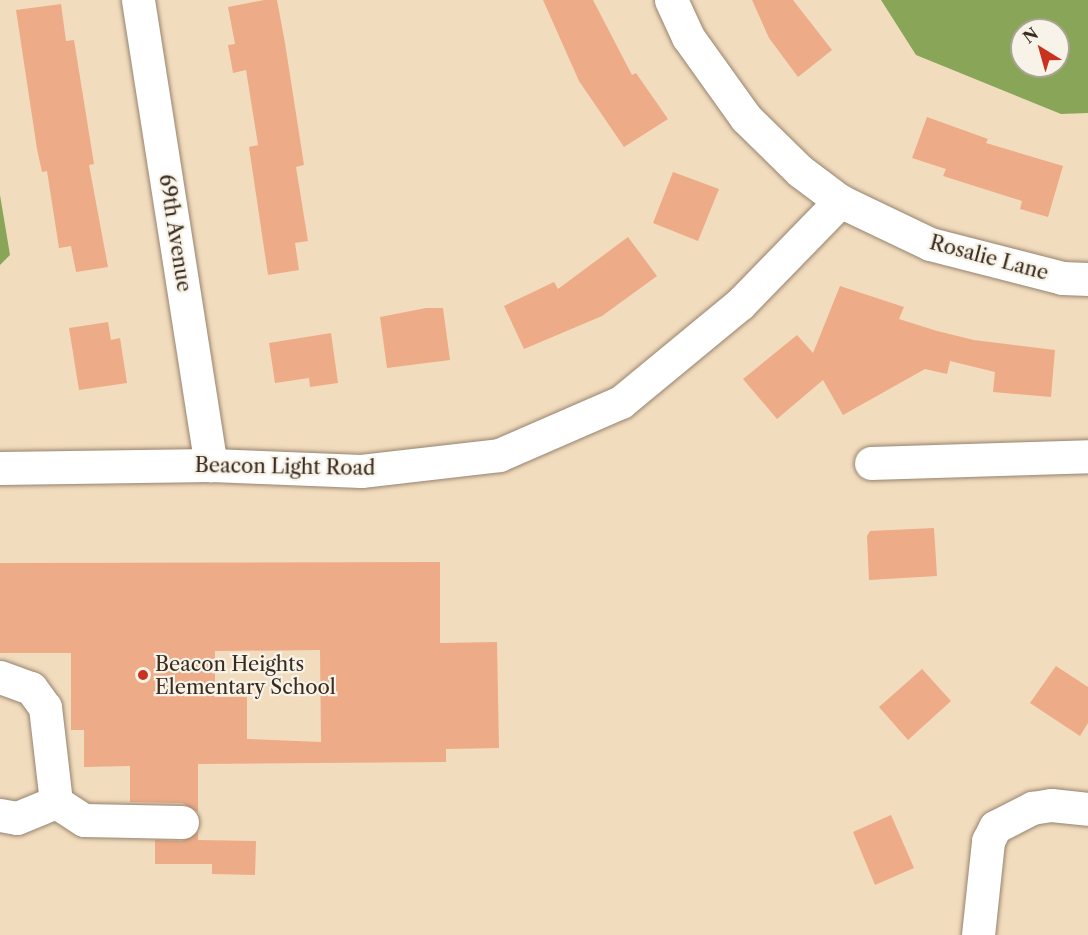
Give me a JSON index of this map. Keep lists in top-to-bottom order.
{
  "streets": {
    "street": ["69th Avenue", "Rosalie Lane", "Beacon Light Road"]
  },
  "crossings": [
    ["69th Avenue", "Beacon Light Road"],
    ["Rosalie Lane", "Beacon Light Road"]
  ],
  "places": ["Beacon Heights Elementary School"],
  "north": "top left"
}
